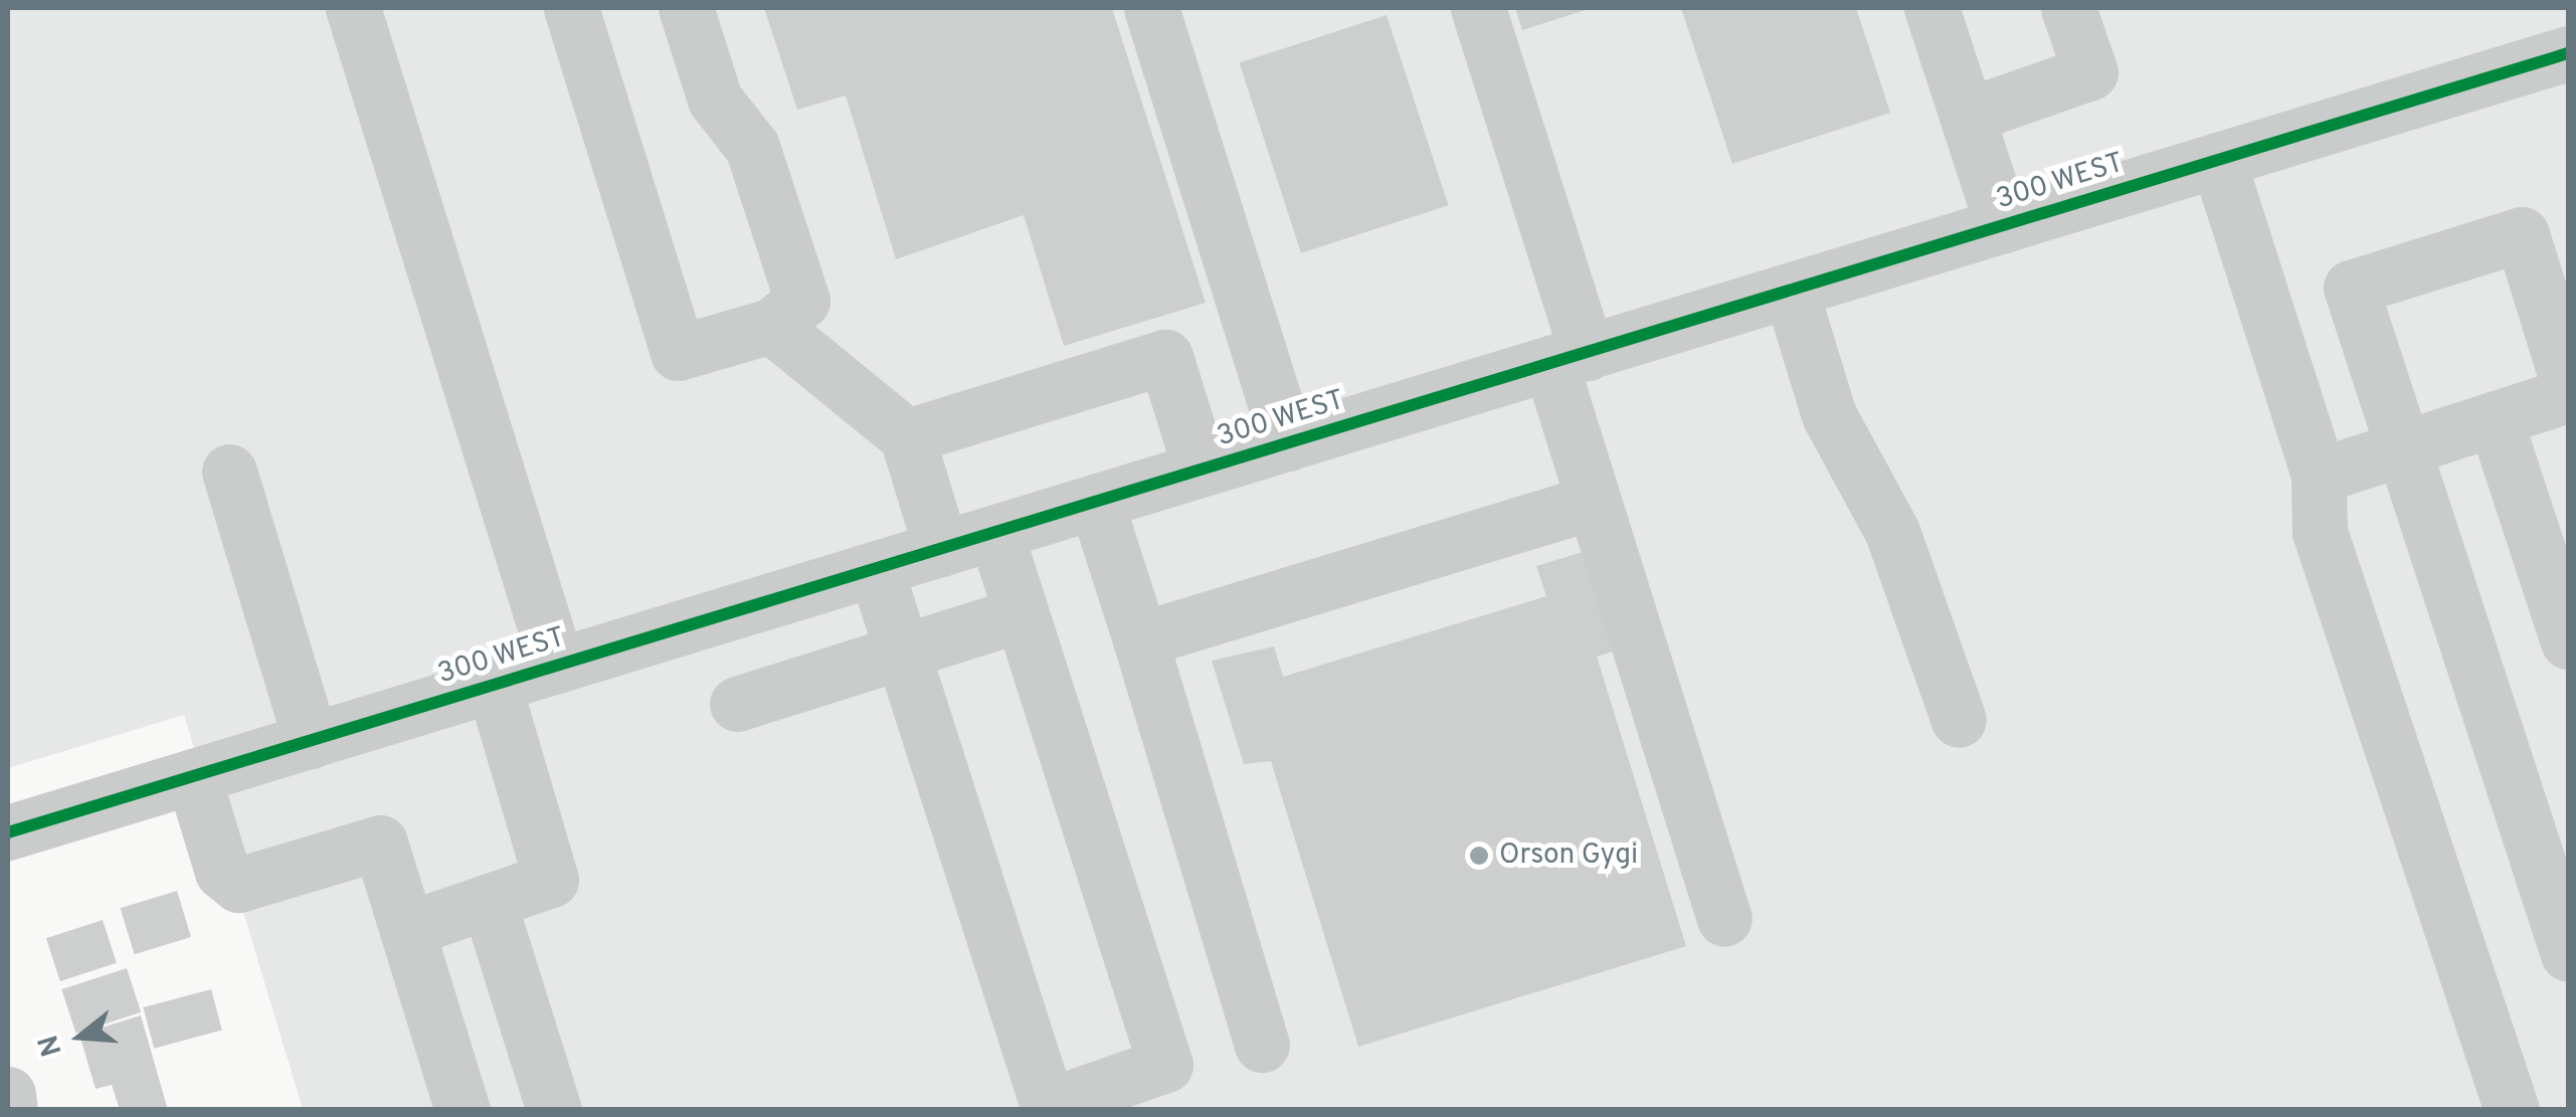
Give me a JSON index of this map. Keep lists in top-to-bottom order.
{
  "streets": {
    "street": ["300 WEST"]
  },
  "places": ["Orson Gygi"],
  "north": "left"
}
